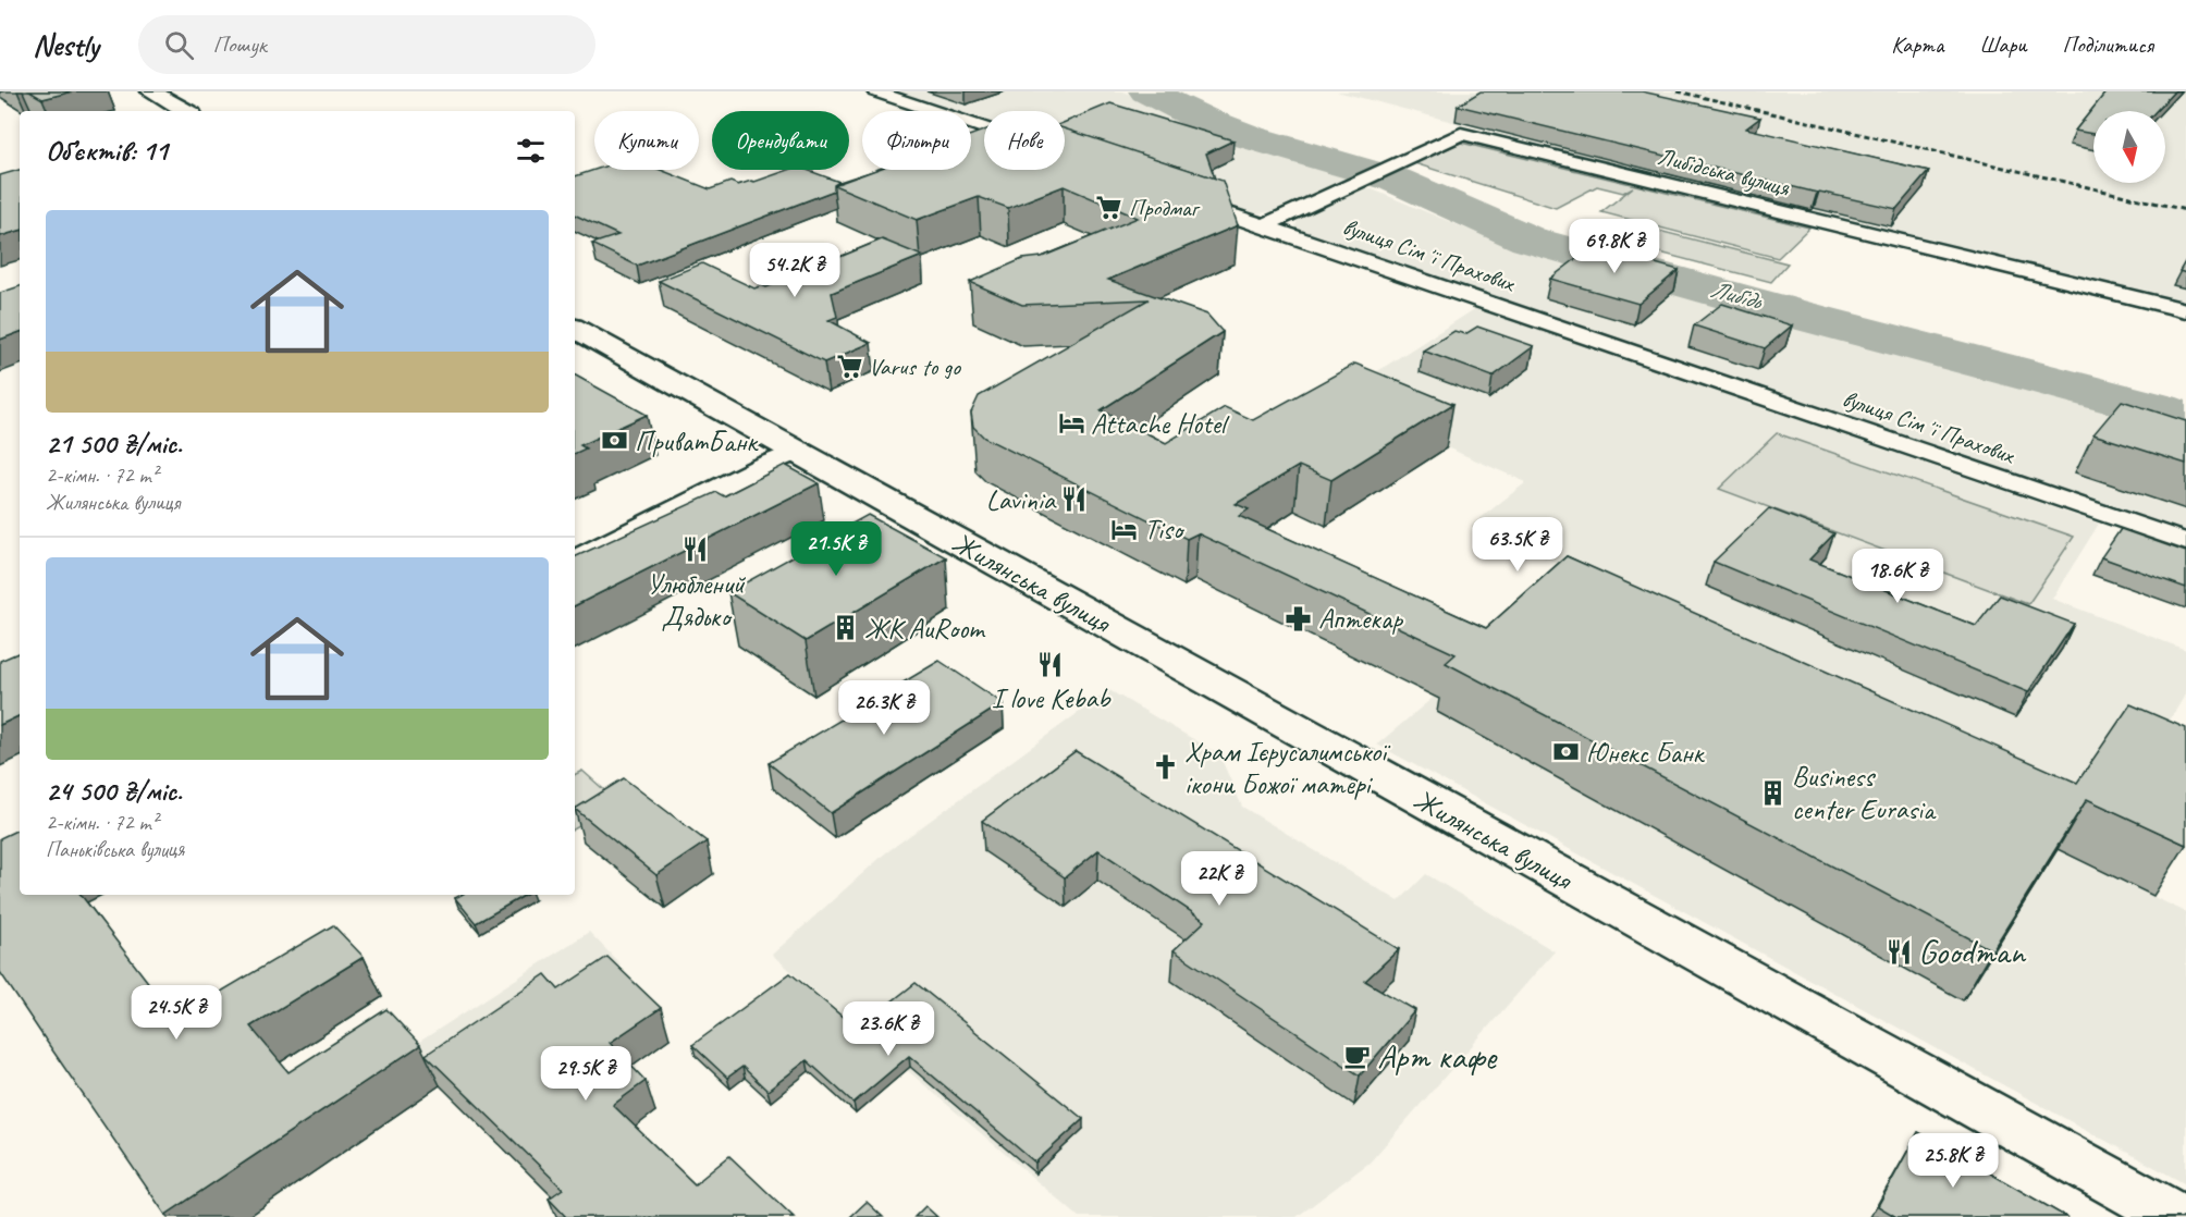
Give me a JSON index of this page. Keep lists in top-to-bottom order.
{
  "streets": {
    "main road": ["Жилянська вулиця"],
    "street": ["Либідська вулиця", "вулиця Сімʼї Прахових"]
  },
  "crossings": [
    ["Либідська вулиця", "вулиця Сімʼї Прахових"]
  ],
  "water": ["Либідь"],
  "places": {
    "supermarket": ["Продмаг", "Varus to go"],
    "hotel": ["Attache Hotel", "Tiso"],
    "bank": ["ПриватБанк", "Юнекс Банк"],
    "restaurant": [
      "Lavinia",
      "Улюблений Дядько",
      "I love Kebab",
      "Goodman"
    ],
    "pharmacy": ["Аптекар"],
    "building": ["ЖК AuRoom", "Business center Eurasia"],
    "church": ["Храм Ієрусалимської ікони Божої матері"],
    "cafe": ["Арт кафе"]
  },
  "north": "bottom",
  "page": {
    "header": "Nestly",
    "search": "Пошук",
    "nav": ["Карта", "Шари", "Поділитися"],
    "chip": [
      "Купити",
      "Орендувати",
      "Фільтри",
      "Нове"
    ],
    "heading": "Об’єктів: 11",
    "list": [
      {
        "name": "21 500 ₴/міс.",
        "note": "2-кімн. · 72 m² · Жилянська вулиця"
      },
      {
        "name": "24 500 ₴/міс.",
        "note": "2-кімн. · 72 m² · Паньківська вулиця"
      }
    ],
    "price": [
      "69.8K ₴",
      "54.2K ₴",
      "63.5K ₴",
      "21.5K ₴",
      "18.6K ₴",
      "26.3K ₴",
      "22K ₴",
      "24.5K ₴",
      "23.6K ₴",
      "29.5K ₴",
      "25.8K ₴"
    ]
  }
}
